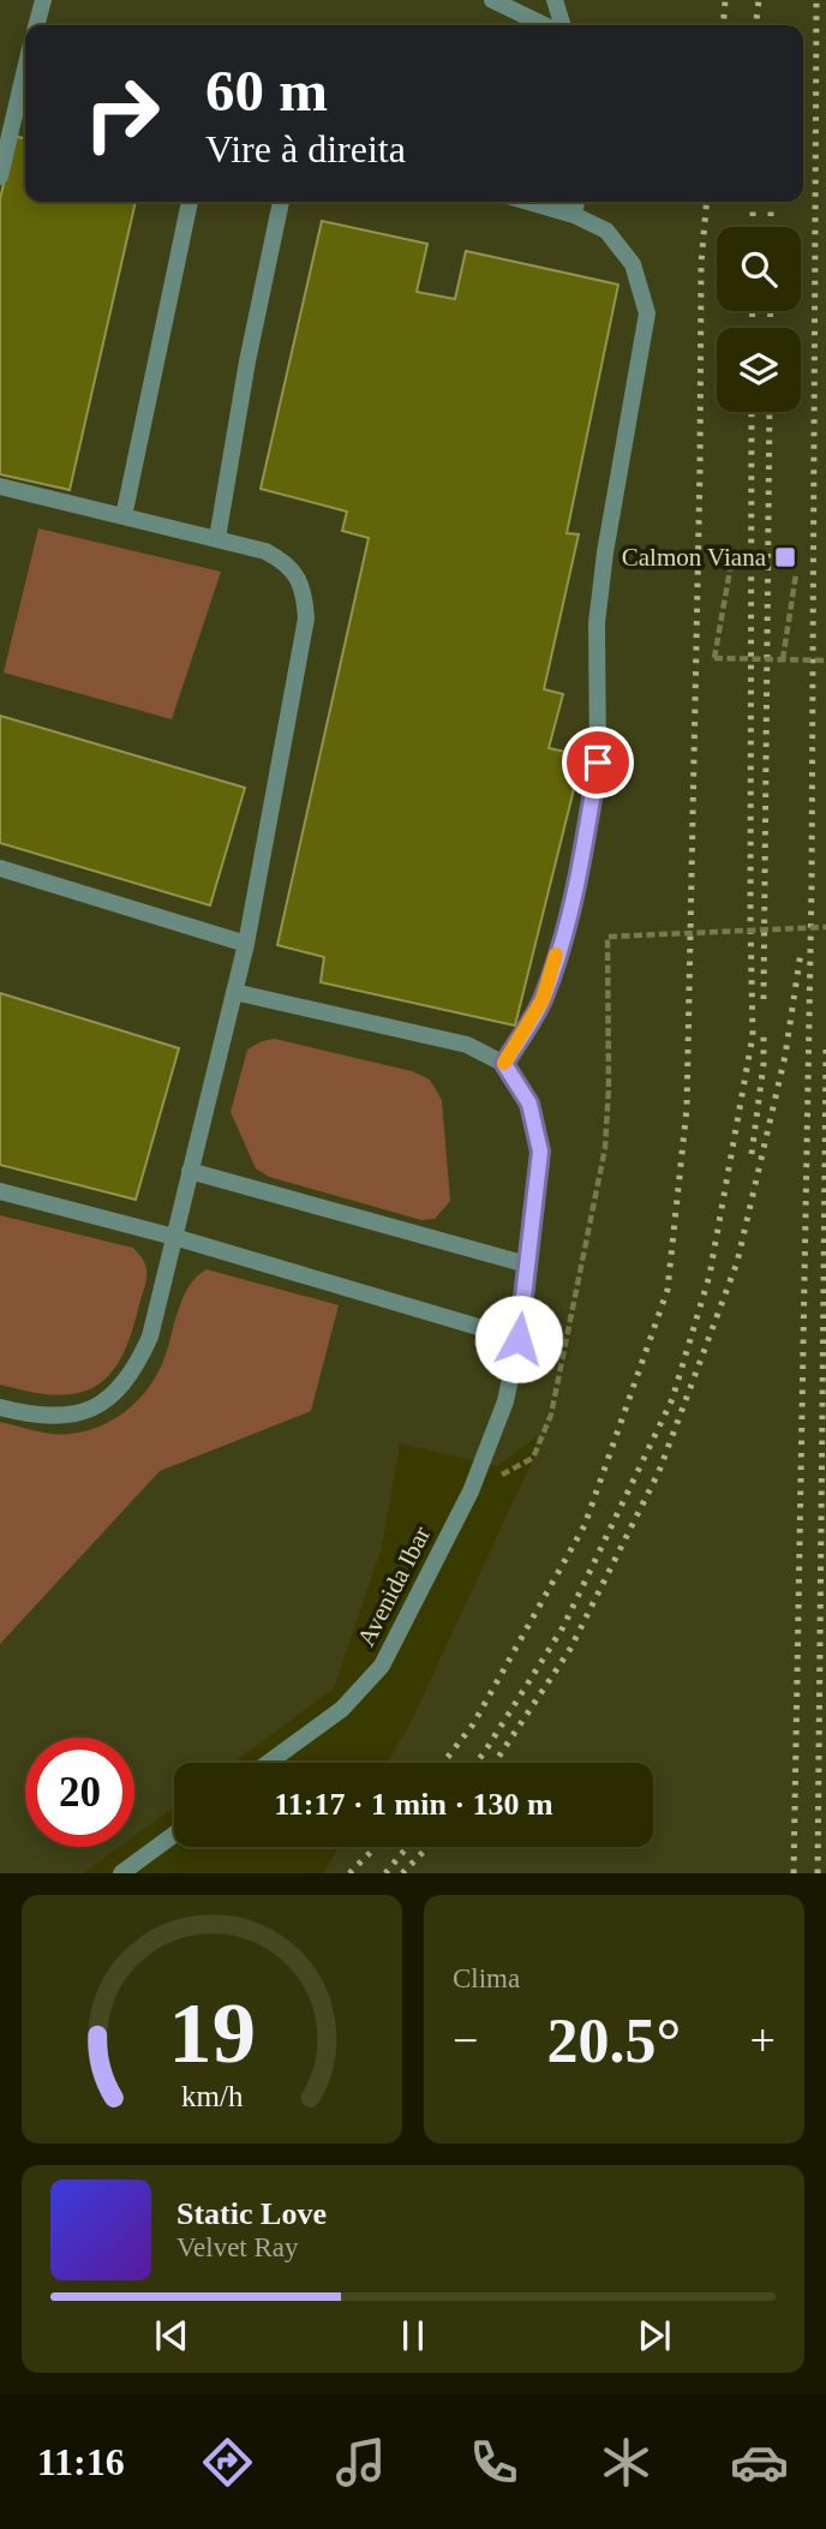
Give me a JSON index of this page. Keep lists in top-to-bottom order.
{
  "streets": {
    "lane": ["Avenida Ibar"]
  },
  "places": {
    "transit": ["Calmon Viana"]
  },
  "page": {
    "turn": ["60 m", "Vire à direita"],
    "limit": "20",
    "trip": "11:17 · 1 min · 130 m",
    "tile": "Clima",
    "heat": ["−", "20.5°", "+"],
    "song": ["Static Love", "Velvet Ray"],
    "tabs": "11:16",
    "gauge": ["19", "km/h"]
  }
}
